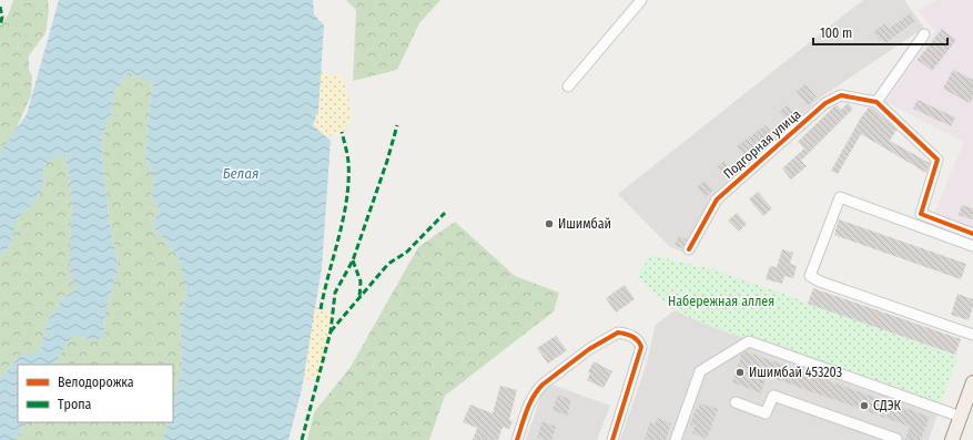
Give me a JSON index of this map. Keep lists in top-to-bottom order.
{
  "streets": {
    "street": ["Подгорная улица"]
  },
  "water": ["Белая"],
  "parks": ["Набережная аллея"],
  "places": ["Ишимбай", "Ишимбай 453203", "СДЭК"],
  "legend": ["Велодорожка", "Тропа"],
  "scale_bar": "100 m"
}
